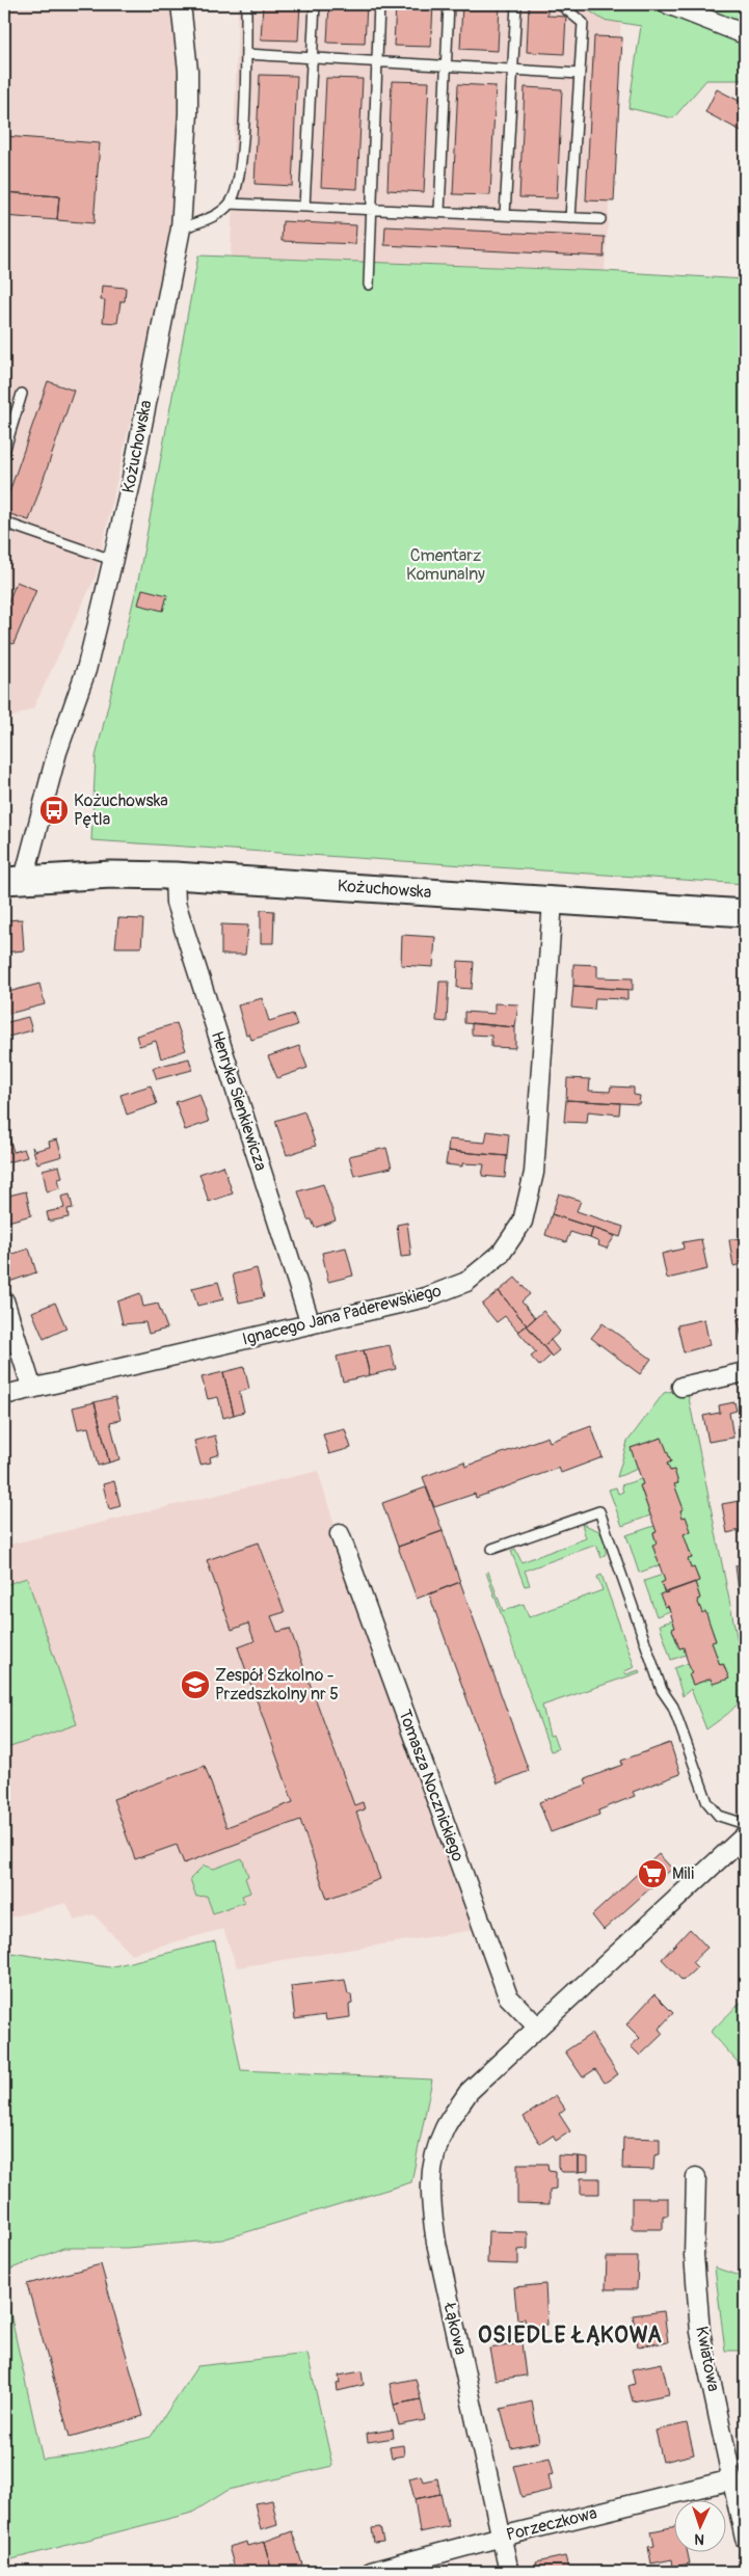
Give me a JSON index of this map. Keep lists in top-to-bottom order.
{
  "streets": {
    "main road": ["Kożuchowska"],
    "street": [
      "Henryka Sienkiewicza",
      "Ignacego Jana Paderewskiego",
      "Tomasza Nocznickiego",
      "Łąkowa",
      "Kwiatowa",
      "Porzeczkowa"
    ]
  },
  "crossings": [
    ["Kożuchowska", "Henryka Sienkiewicza"],
    ["Kożuchowska", "Ignacego Jana Paderewskiego"],
    ["Henryka Sienkiewicza", "Ignacego Jana Paderewskiego"],
    ["Tomasza Nocznickiego", "Łąkowa"],
    ["Łąkowa", "Porzeczkowa"],
    ["Kwiatowa", "Porzeczkowa"]
  ],
  "districts": ["OSIEDLE ŁĄKOWA"],
  "parks": ["Cmentarz Komunalny"],
  "places": {
    "bus stop": ["Kożuchowska Pętla"],
    "school or university": ["Zespół Szkolno - Przedszkolny nr 5"],
    "supermarket": ["Mili"]
  },
  "north": "bottom"
}
